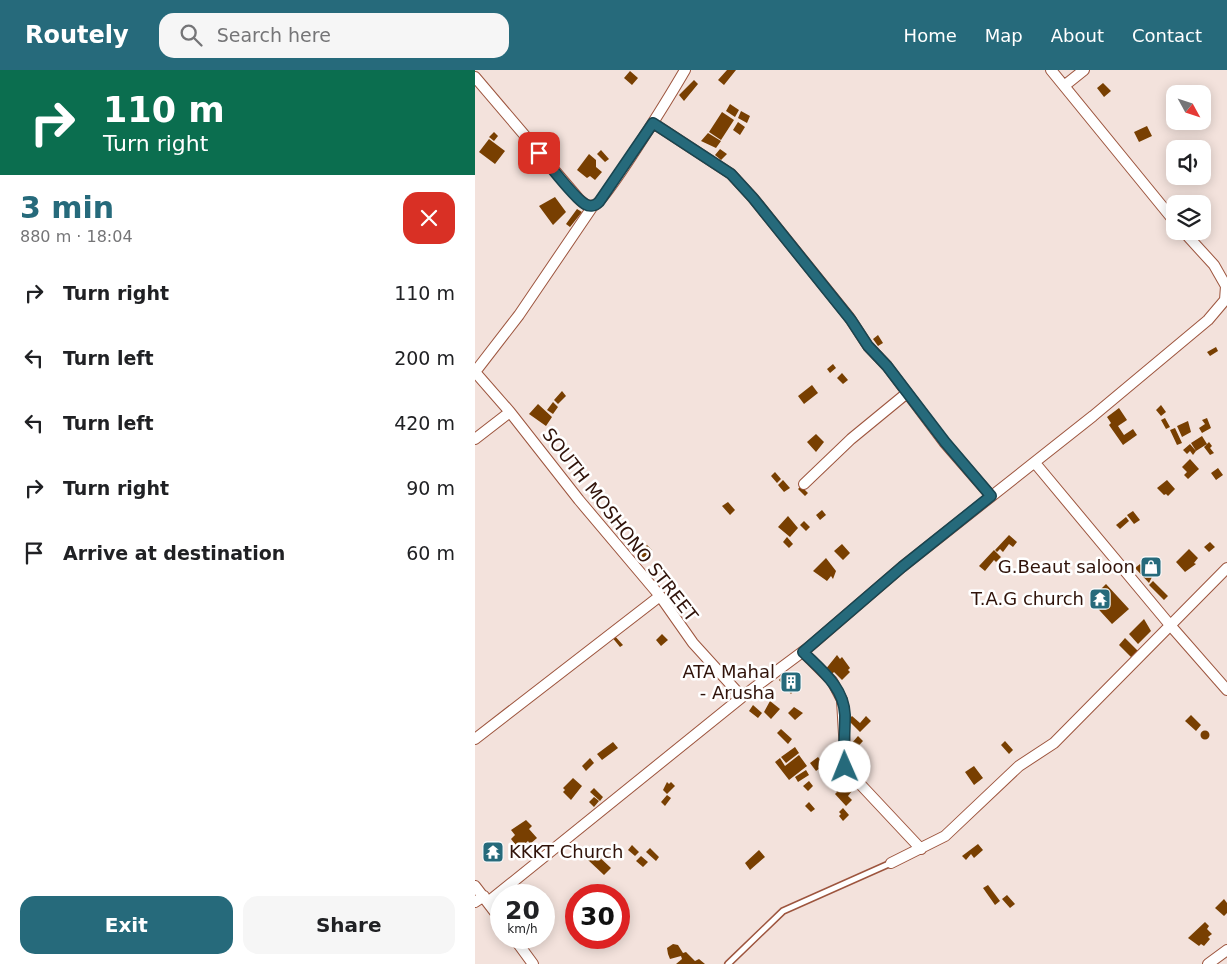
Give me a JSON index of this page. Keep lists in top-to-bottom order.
{
  "streets": {
    "street": ["SOUTH MOSHONO STREET"]
  },
  "places": {
    "shop": ["G.Beaut saloon"],
    "temple": ["T.A.G church", "KKKT Church"],
    "building": ["ATA Mahal - Arusha"]
  },
  "north": "bottom right",
  "page": {
    "header": "Routely",
    "search": "Search here",
    "nav": [
      "Home",
      "Map",
      "About",
      "Contact"
    ],
    "turn": ["110 m", "Turn right"],
    "heading": ["3 min", "880 m · 18:04"],
    "list": [
      {
        "name": "Turn right",
        "value": "110 m"
      },
      {
        "name": "Turn left",
        "value": "200 m"
      },
      {
        "name": "Turn left",
        "value": "420 m"
      },
      {
        "name": "Turn right",
        "value": "90 m"
      },
      {
        "name": "Arrive at destination",
        "value": "60 m"
      }
    ],
    "speed": "20 km/h",
    "limit": "30",
    "buttons": ["Exit", "Share"]
  }
}
